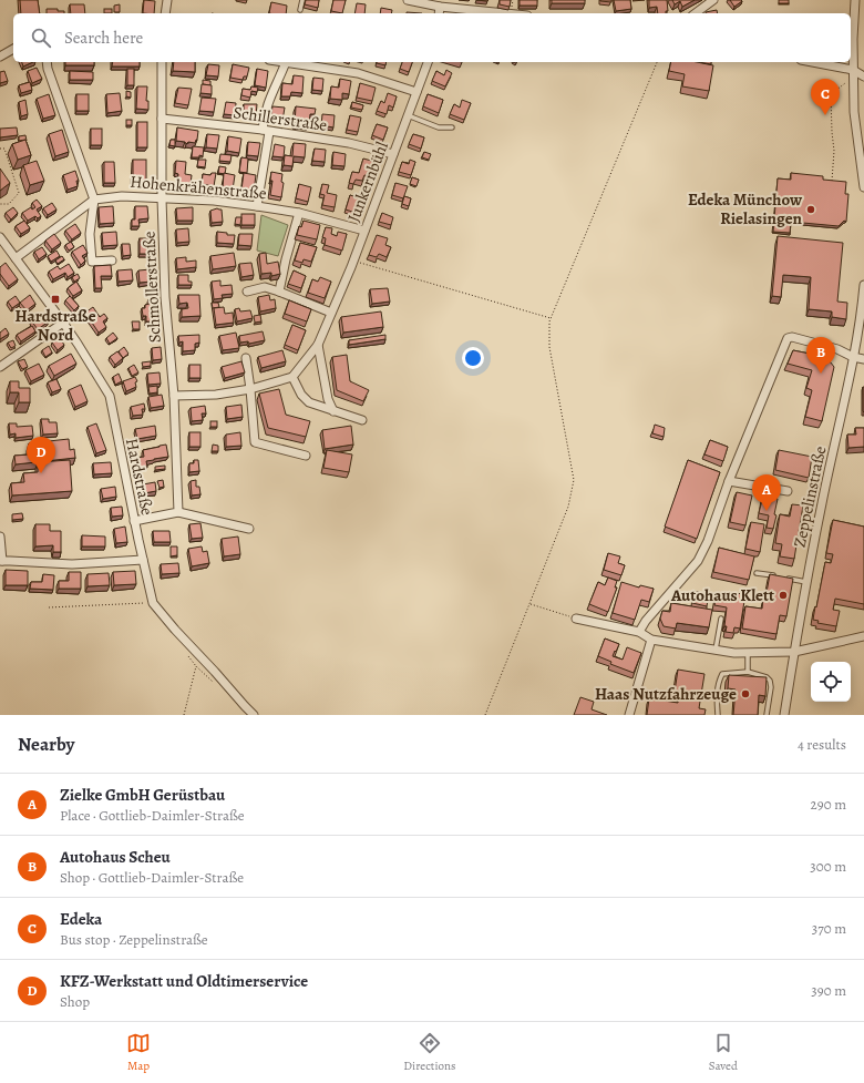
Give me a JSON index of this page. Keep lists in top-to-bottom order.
{
  "streets": {
    "street": [
      "Schillerstraße",
      "Junkernbühl",
      "Hohenkrähenstraße",
      "Schmollerstraße",
      "Hardstraße",
      "Zeppelinstraße"
    ]
  },
  "crossings": [
    ["Schillerstraße", "Junkernbühl"],
    ["Schillerstraße", "Schmollerstraße"],
    ["Junkernbühl", "Hohenkrähenstraße"],
    ["Hohenkrähenstraße", "Schmollerstraße"],
    ["Hohenkrähenstraße", "Hardstraße"]
  ],
  "places": {
    "other": ["Edeka Münchow Rielasingen", "Autohaus Klett", "Haas Nutzfahrzeuge"],
    "transit": ["Hardstraße Nord"]
  },
  "page": {
    "search": "Search here",
    "pins": [
      "C",
      "B",
      "D",
      "A"
    ],
    "heading": ["Nearby", "4 results"],
    "list": [
      {
        "mark": "A",
        "name": "Zielke GmbH Gerüstbau",
        "note": "Place · Gottlieb-Daimler-Straße",
        "value": "290 m"
      },
      {
        "mark": "B",
        "name": "Autohaus Scheu",
        "note": "Shop · Gottlieb-Daimler-Straße",
        "value": "300 m"
      },
      {
        "mark": "C",
        "name": "Edeka",
        "note": "Bus stop · Zeppelinstraße",
        "value": "370 m"
      },
      {
        "mark": "D",
        "name": "KFZ-Werkstatt und Oldtimerservice",
        "note": "Shop",
        "value": "390 m"
      }
    ],
    "nav": ["Map", "Directions", "Saved"]
  }
}
